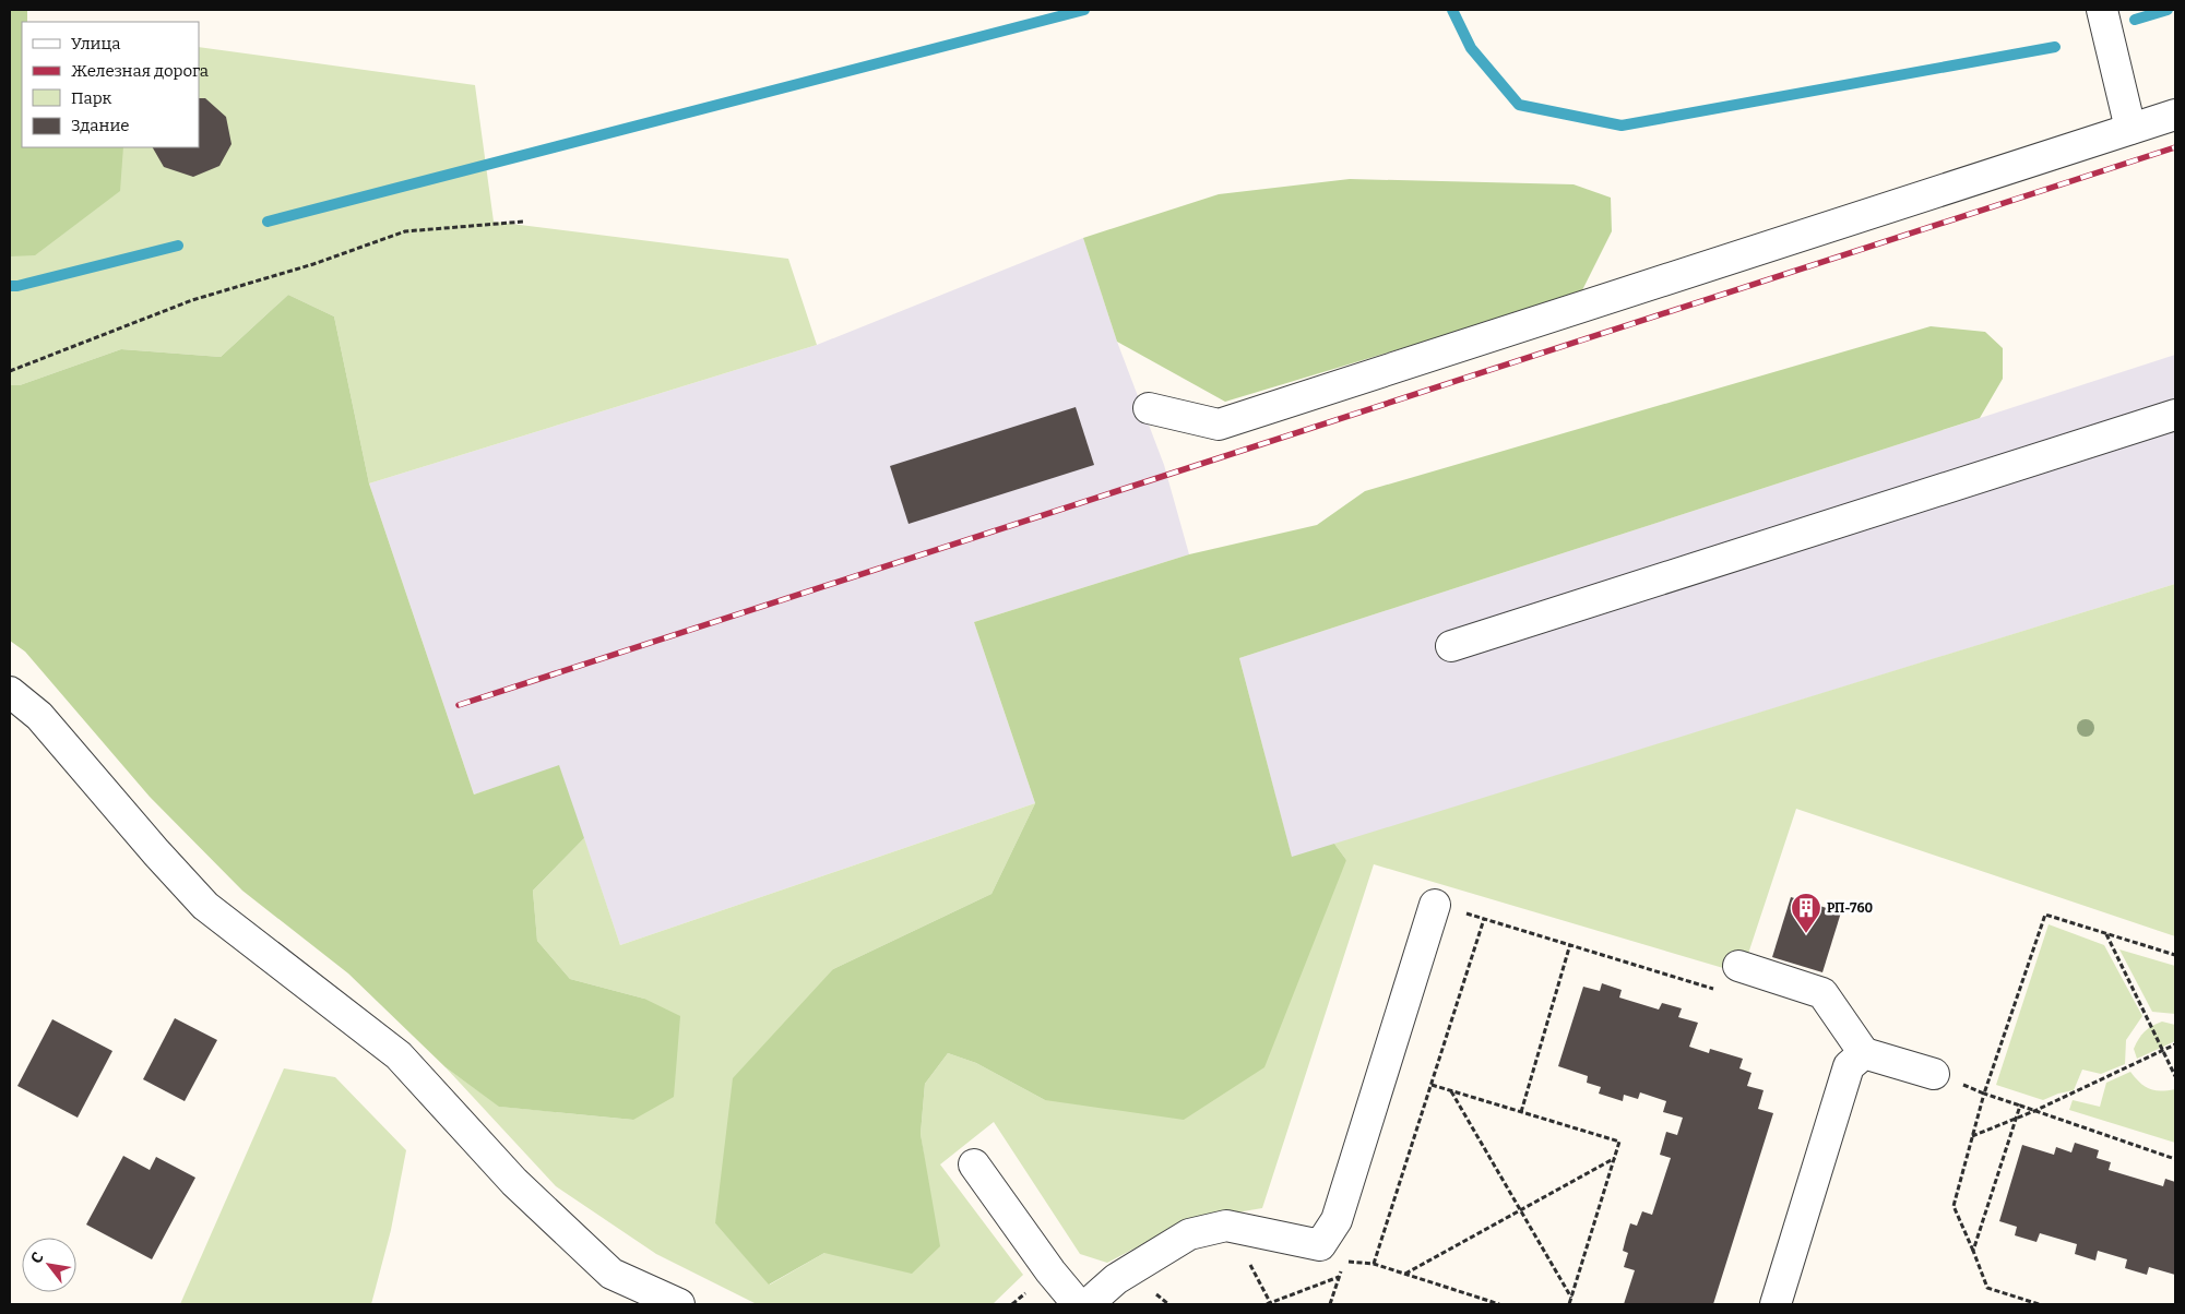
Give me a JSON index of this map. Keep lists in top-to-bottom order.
{
  "places": {
    "building": ["РП-760"]
  },
  "legend": [
    "Улица",
    "Железная дорога",
    "Парк",
    "Здание"
  ],
  "north": "top left"
}
